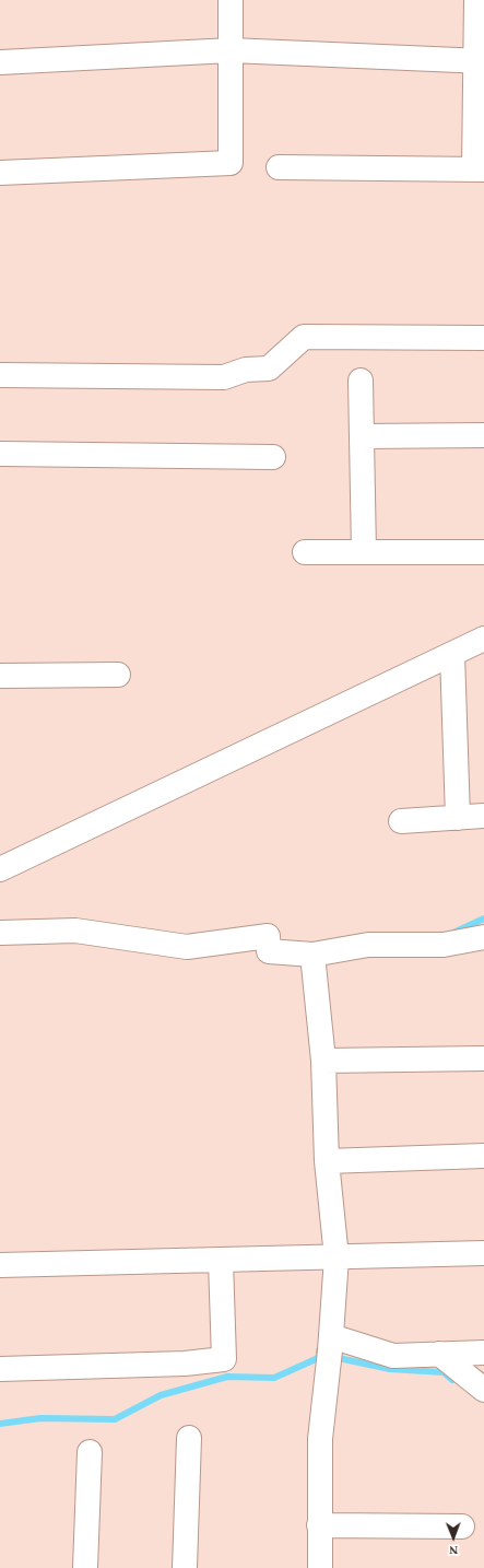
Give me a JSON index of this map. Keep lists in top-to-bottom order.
{
  "north": "bottom"
}
